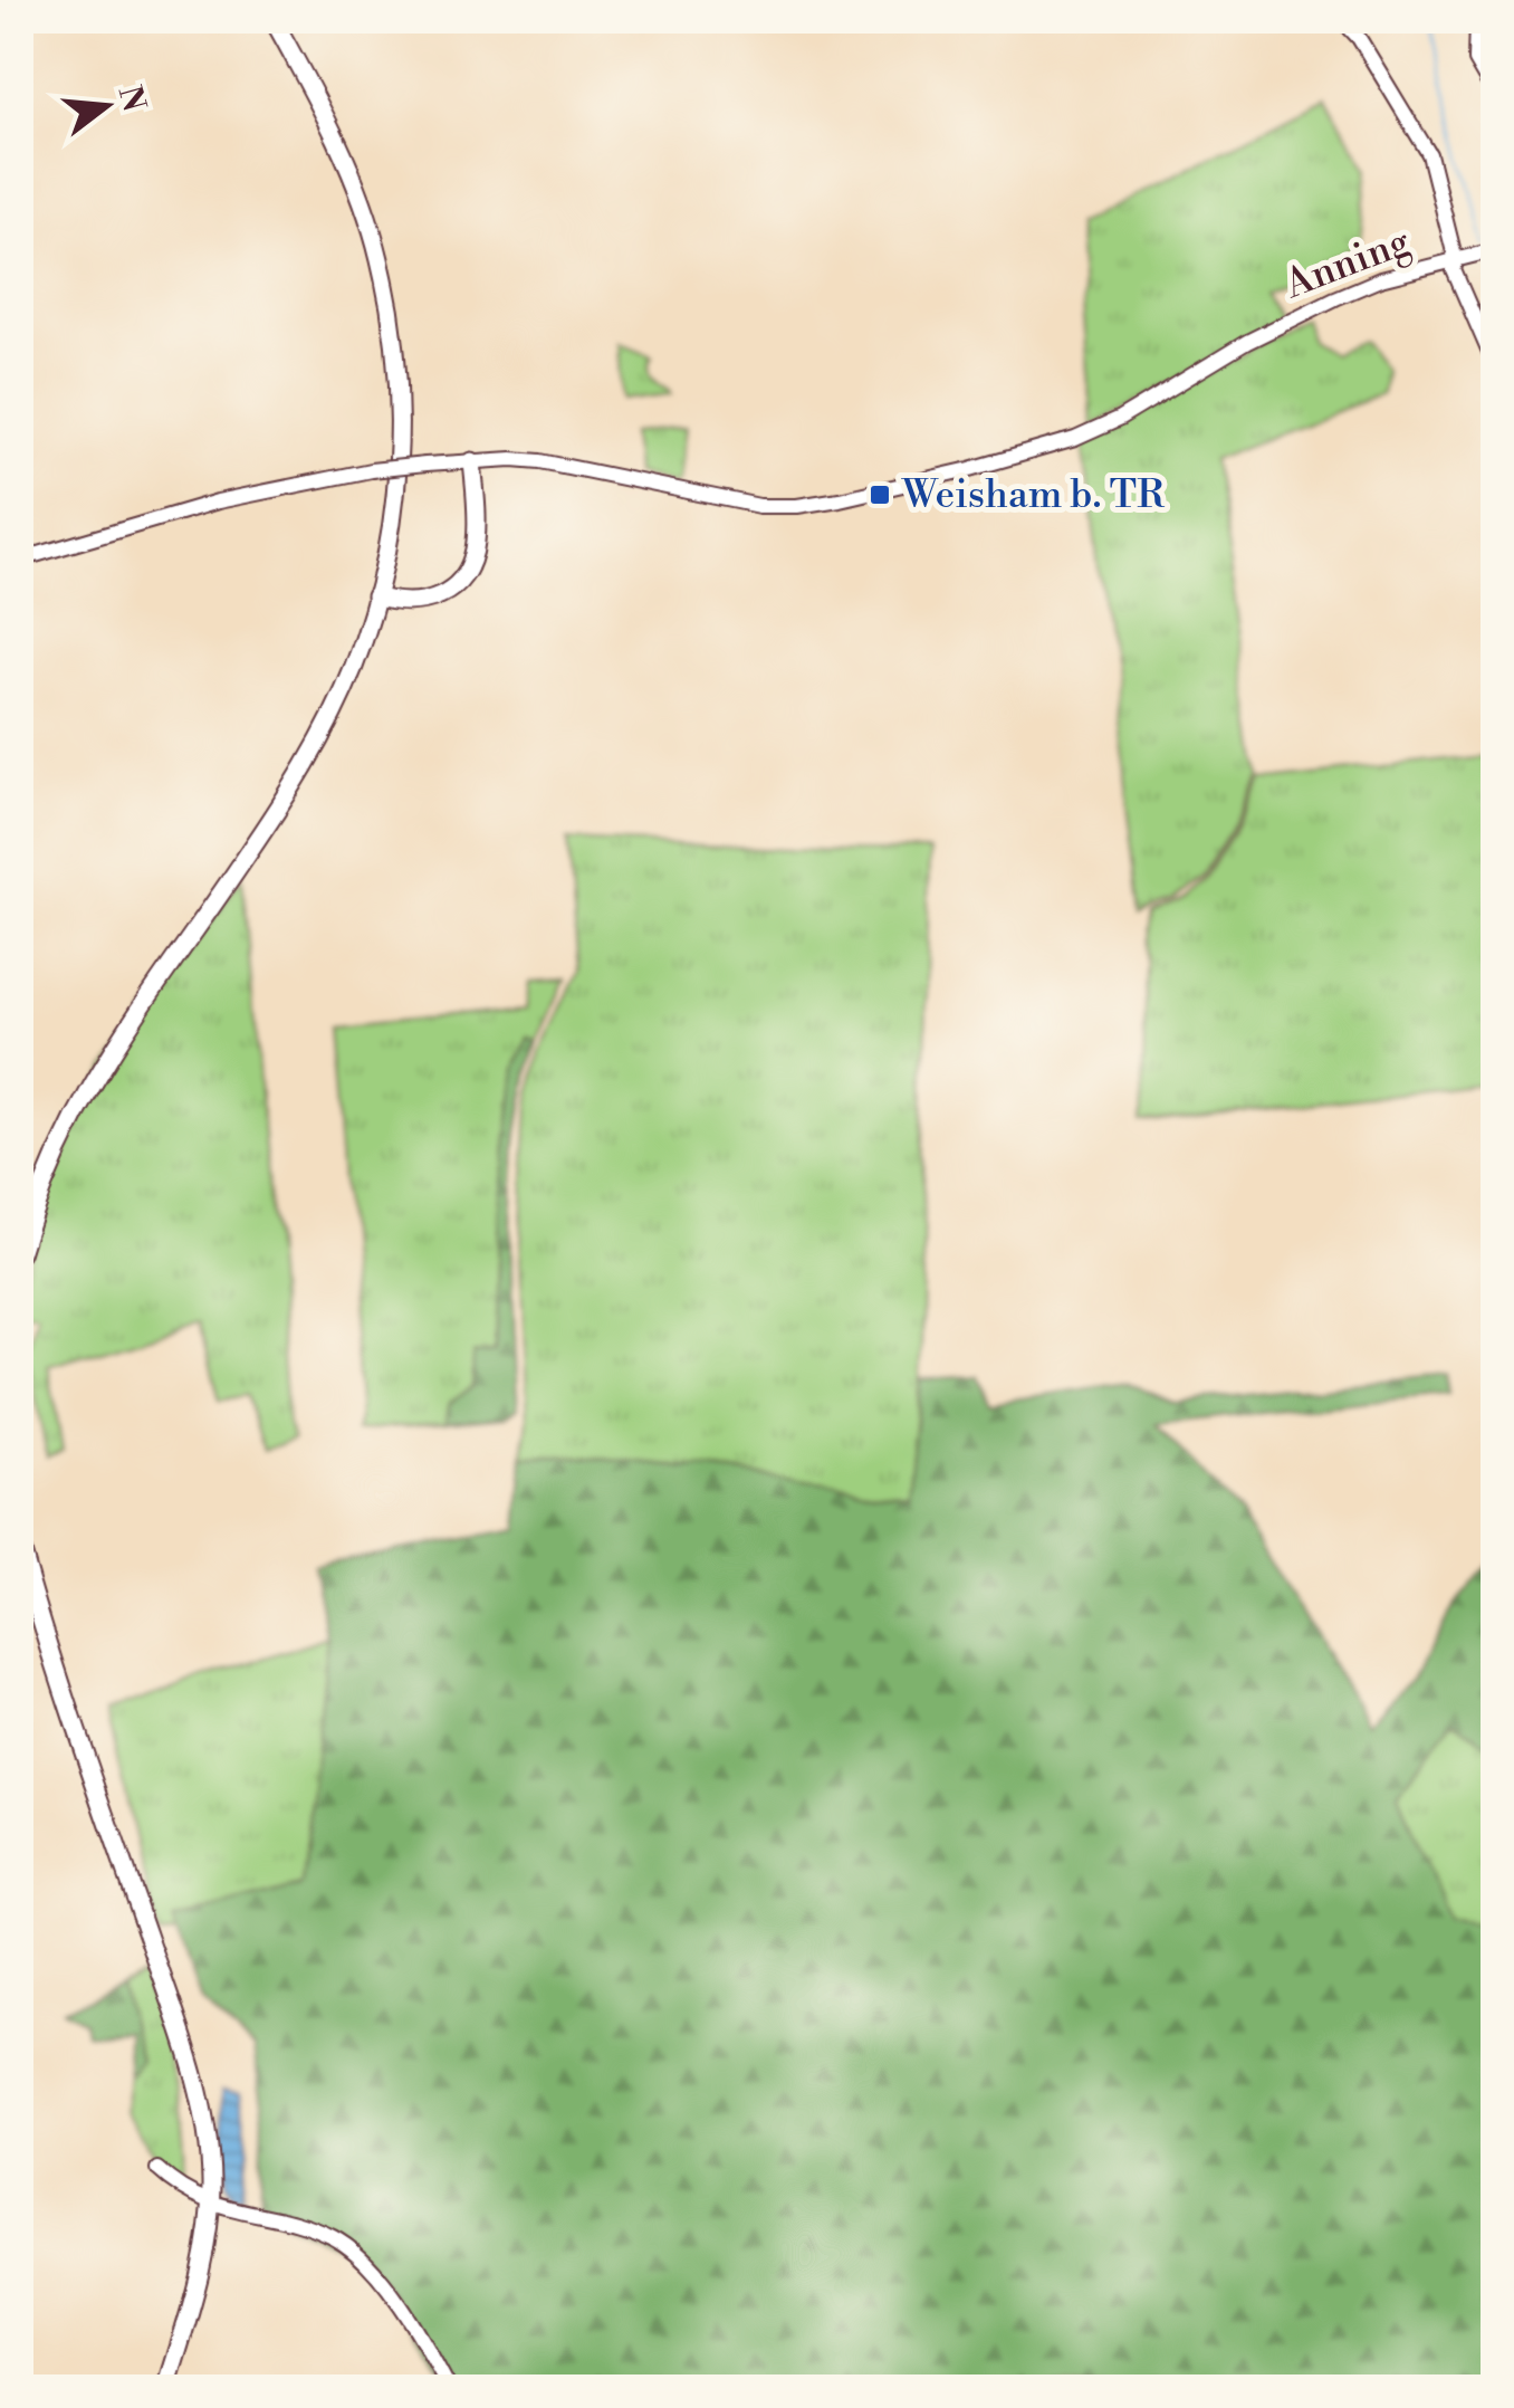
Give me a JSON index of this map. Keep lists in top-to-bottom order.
{
  "streets": {
    "street": ["Anning"]
  },
  "places": {
    "transit": ["Weisham b. TR"]
  },
  "north": "right"
}
